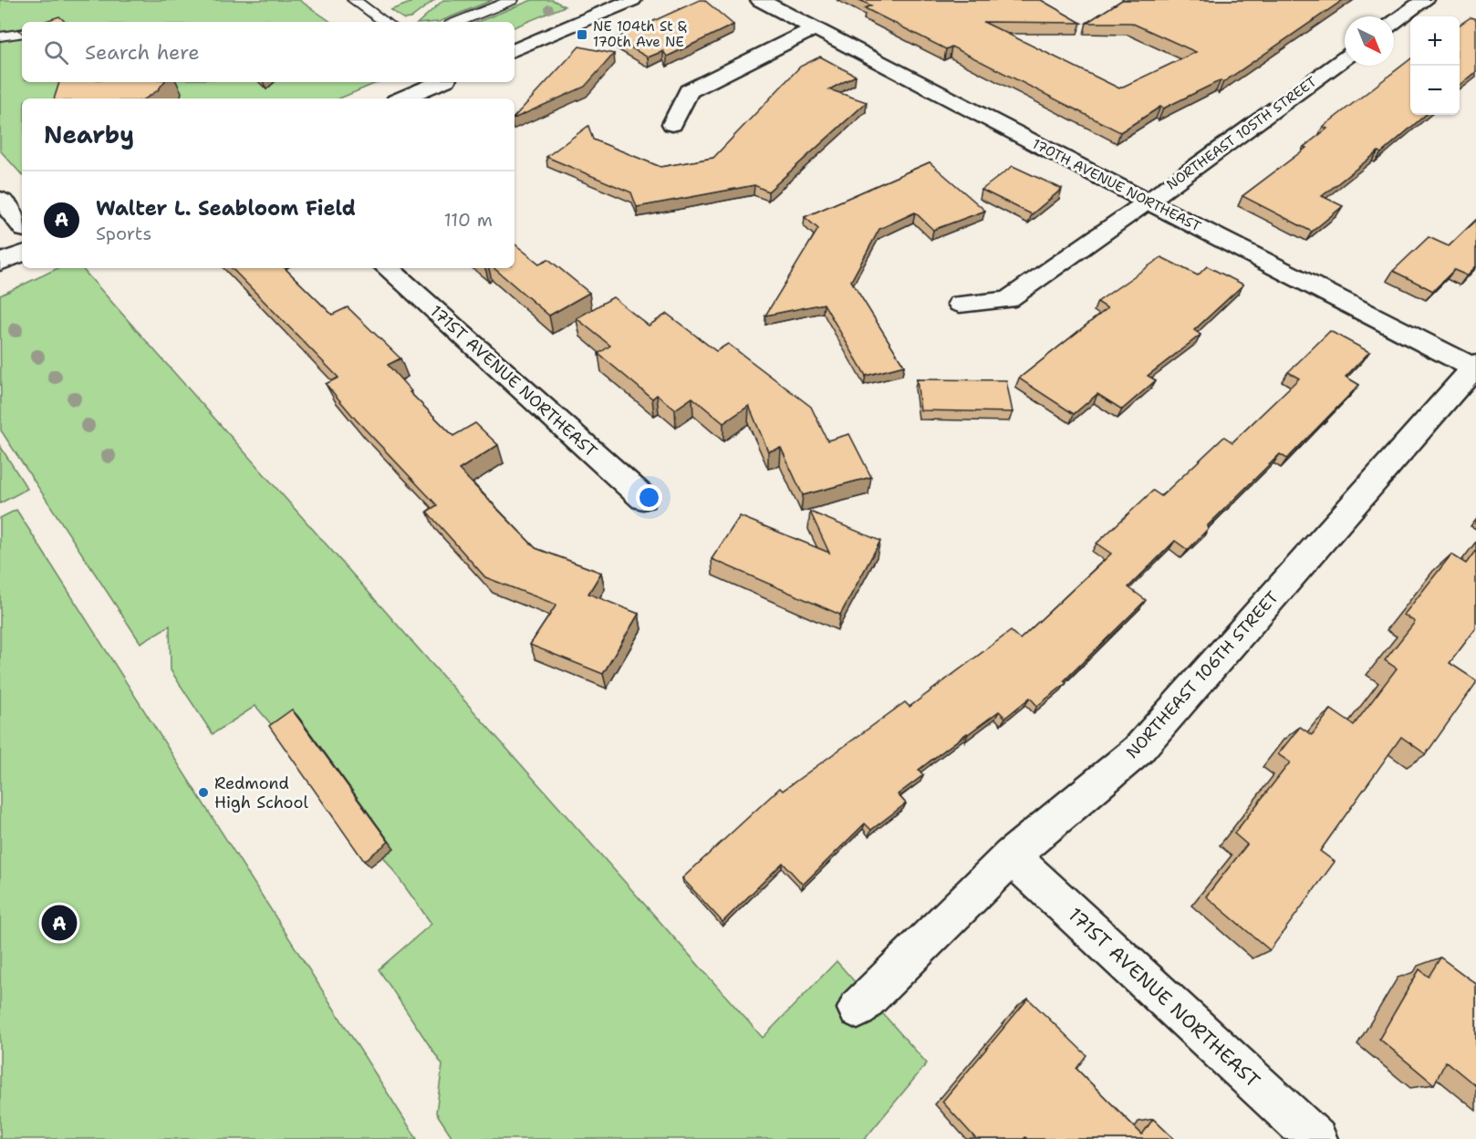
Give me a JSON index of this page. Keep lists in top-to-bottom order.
{
  "streets": {
    "street": [
      "NORTHEAST 105TH STREET",
      "170TH AVENUE NORTHEAST",
      "171ST AVENUE NORTHEAST",
      "NORTHEAST 106TH STREET"
    ]
  },
  "crossings": [
    ["NORTHEAST 105TH STREET", "170TH AVENUE NORTHEAST"],
    ["170TH AVENUE NORTHEAST", "NORTHEAST 106TH STREET"],
    ["171ST AVENUE NORTHEAST", "NORTHEAST 106TH STREET"]
  ],
  "places": {
    "transit": ["NE 104th St & 170th Ave NE"],
    "other": ["Redmond High School"]
  },
  "north": "bottom right",
  "page": {
    "map_buttons": ["+", "−"],
    "search": "Search here",
    "heading": "Nearby",
    "list": [
      {
        "mark": "A",
        "name": "Walter L. Seabloom Field",
        "note": "Sports",
        "value": "110 m"
      }
    ],
    "pins": "A"
  }
}
